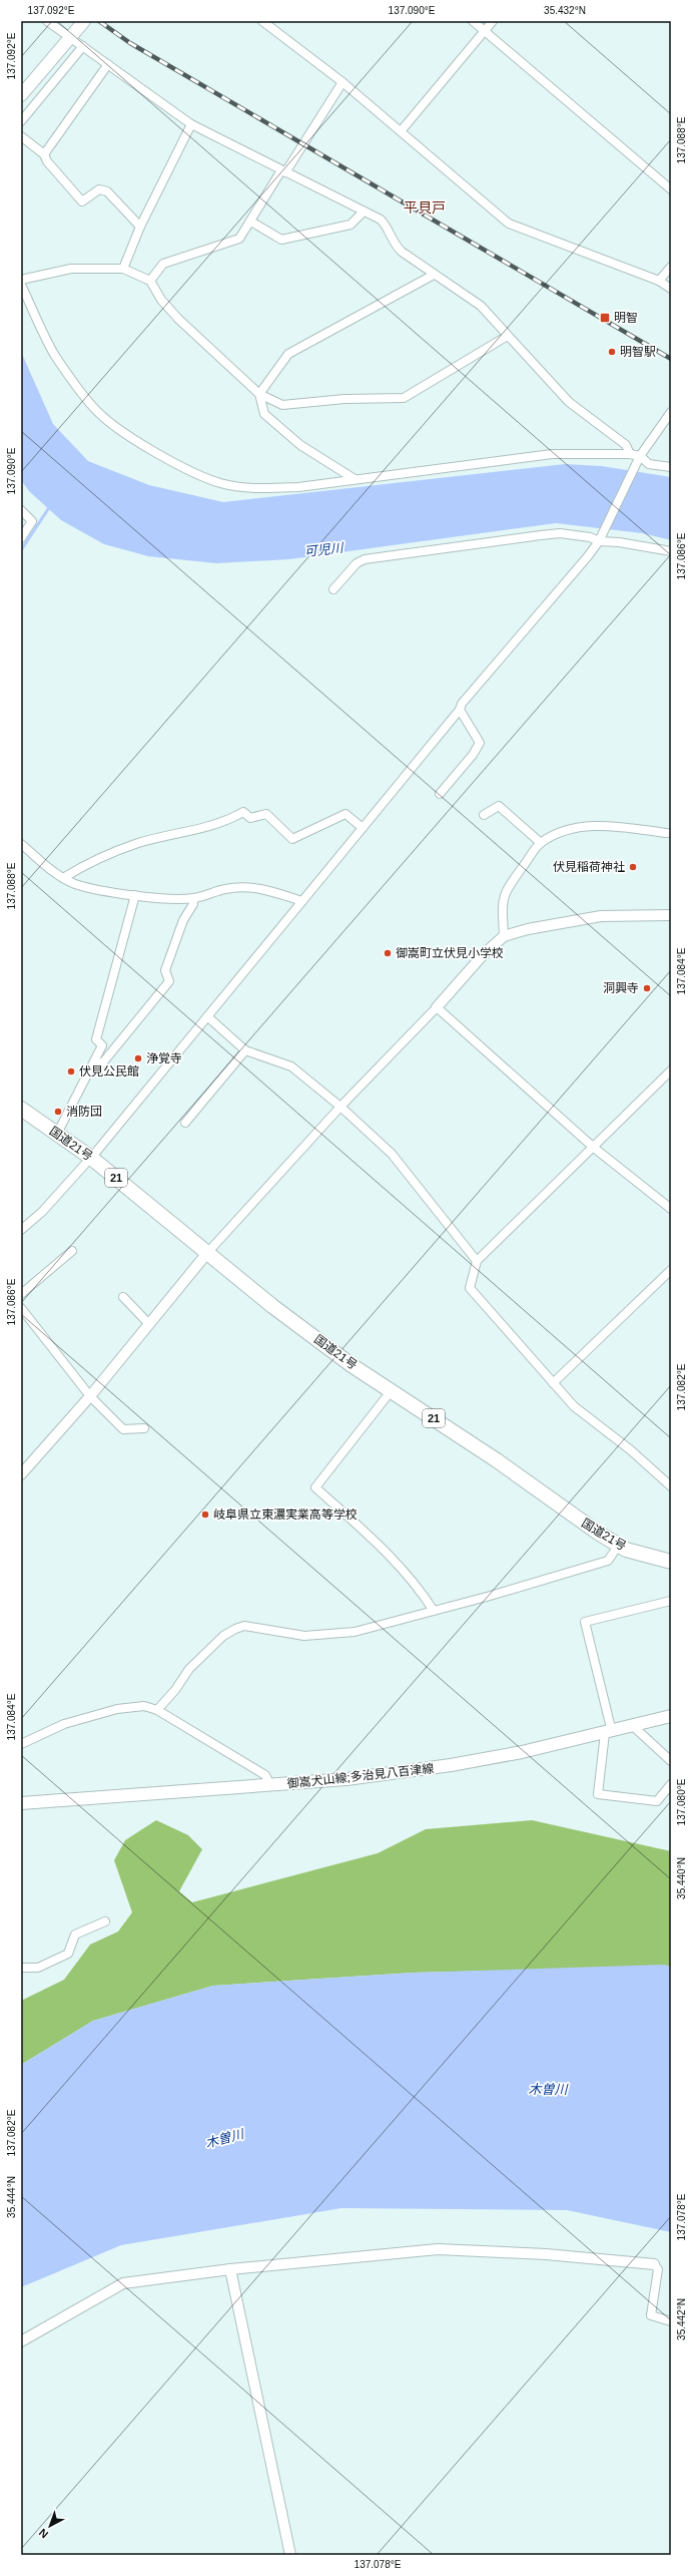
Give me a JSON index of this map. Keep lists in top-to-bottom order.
{
  "streets": {
    "highway": ["国道21号", "21"],
    "main road": ["御嵩犬山線;多治見八百津線"]
  },
  "districts": ["平貝戸"],
  "water": ["可児川", "木曽川"],
  "places": {
    "transit": ["明智"],
    "other": [
      "明智駅",
      "伏見稲荷神社",
      "御嵩町立伏見小学校",
      "洞興寺",
      "浄覚寺",
      "伏見公民館",
      "消防団",
      "岐阜県立東濃実業高等学校"
    ]
  },
  "north": "bottom left",
  "coordinates": [
    "137.092°E",
    "137.090°E",
    "35.432°N",
    "137.088°E",
    "137.086°E",
    "137.084°E",
    "137.082°E",
    "137.080°E",
    "35.440°N",
    "35.444°N",
    "137.078°E",
    "35.442°N"
  ]
}
